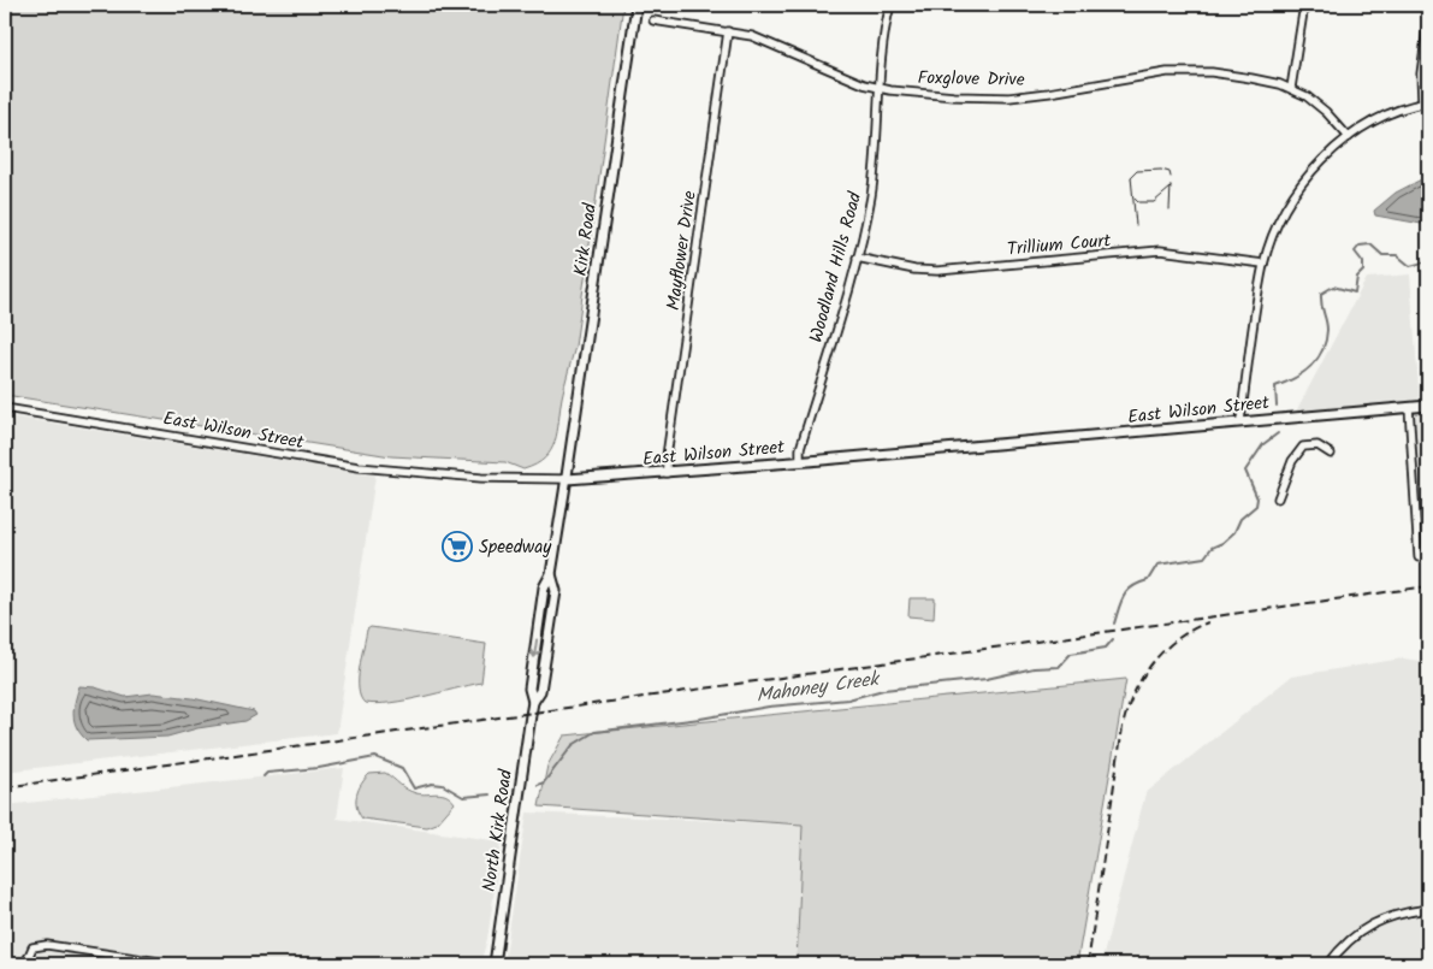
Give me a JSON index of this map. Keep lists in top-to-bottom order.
{
  "streets": {
    "street": [
      "Foxglove Drive",
      "Kirk Road",
      "Trillium Court",
      "Mayflower Drive",
      "Woodland Hills Road",
      "East Wilson Street",
      "North Kirk Road"
    ]
  },
  "crossings": [
    ["Foxglove Drive", "Mayflower Drive"],
    ["Foxglove Drive", "Woodland Hills Road"],
    ["Kirk Road", "East Wilson Street"],
    ["Kirk Road", "North Kirk Road"],
    ["Trillium Court", "Woodland Hills Road"],
    ["Mayflower Drive", "East Wilson Street"],
    ["Woodland Hills Road", "East Wilson Street"],
    ["East Wilson Street", "North Kirk Road"]
  ],
  "water": ["Mahoney Creek"],
  "places": {
    "supermarket": ["Speedway"]
  }
}
